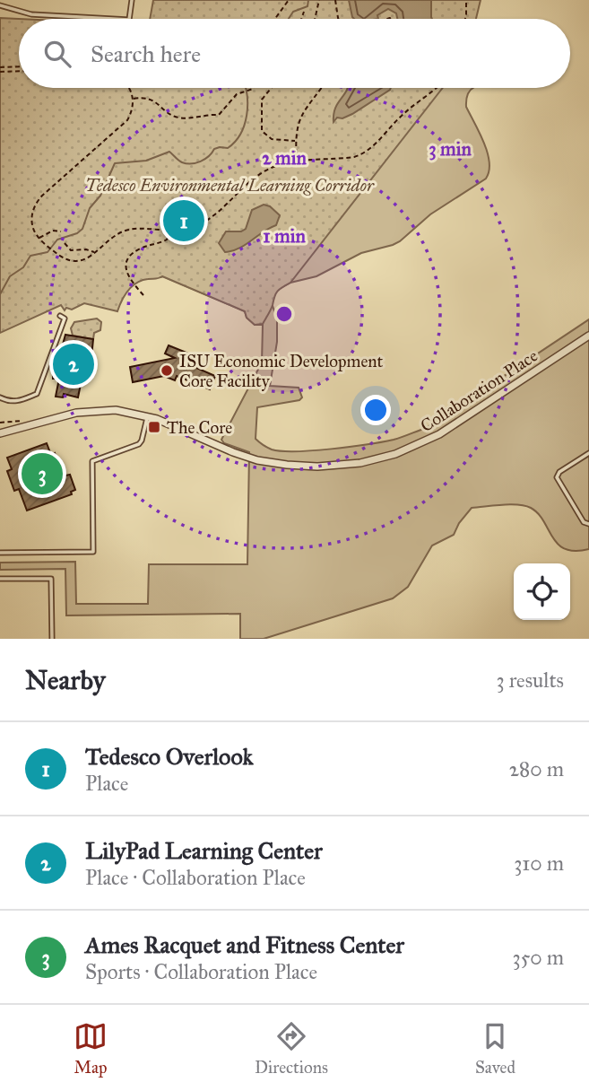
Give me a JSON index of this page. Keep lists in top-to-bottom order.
{
  "streets": {
    "street": ["Collaboration Place"]
  },
  "parks": ["Tedesco Environmental Learning Corridor"],
  "places": {
    "other": ["ISU Economic Development Core Facility"],
    "transit": ["The Core"]
  },
  "page": {
    "search": "Search here",
    "pins": ["1", "2", "3"],
    "heading": ["Nearby", "3 results"],
    "list": [
      {
        "mark": "1",
        "name": "Tedesco Overlook",
        "note": "Place",
        "value": "280 m"
      },
      {
        "mark": "2",
        "name": "LilyPad Learning Center",
        "note": "Place · Collaboration Place",
        "value": "310 m"
      },
      {
        "mark": "3",
        "name": "Ames Racquet and Fitness Center",
        "note": "Sports · Collaboration Place",
        "value": "350 m"
      }
    ],
    "nav": ["Map", "Directions", "Saved"]
  },
  "rings": ["3 min", "2 min", "1 min"]
}
